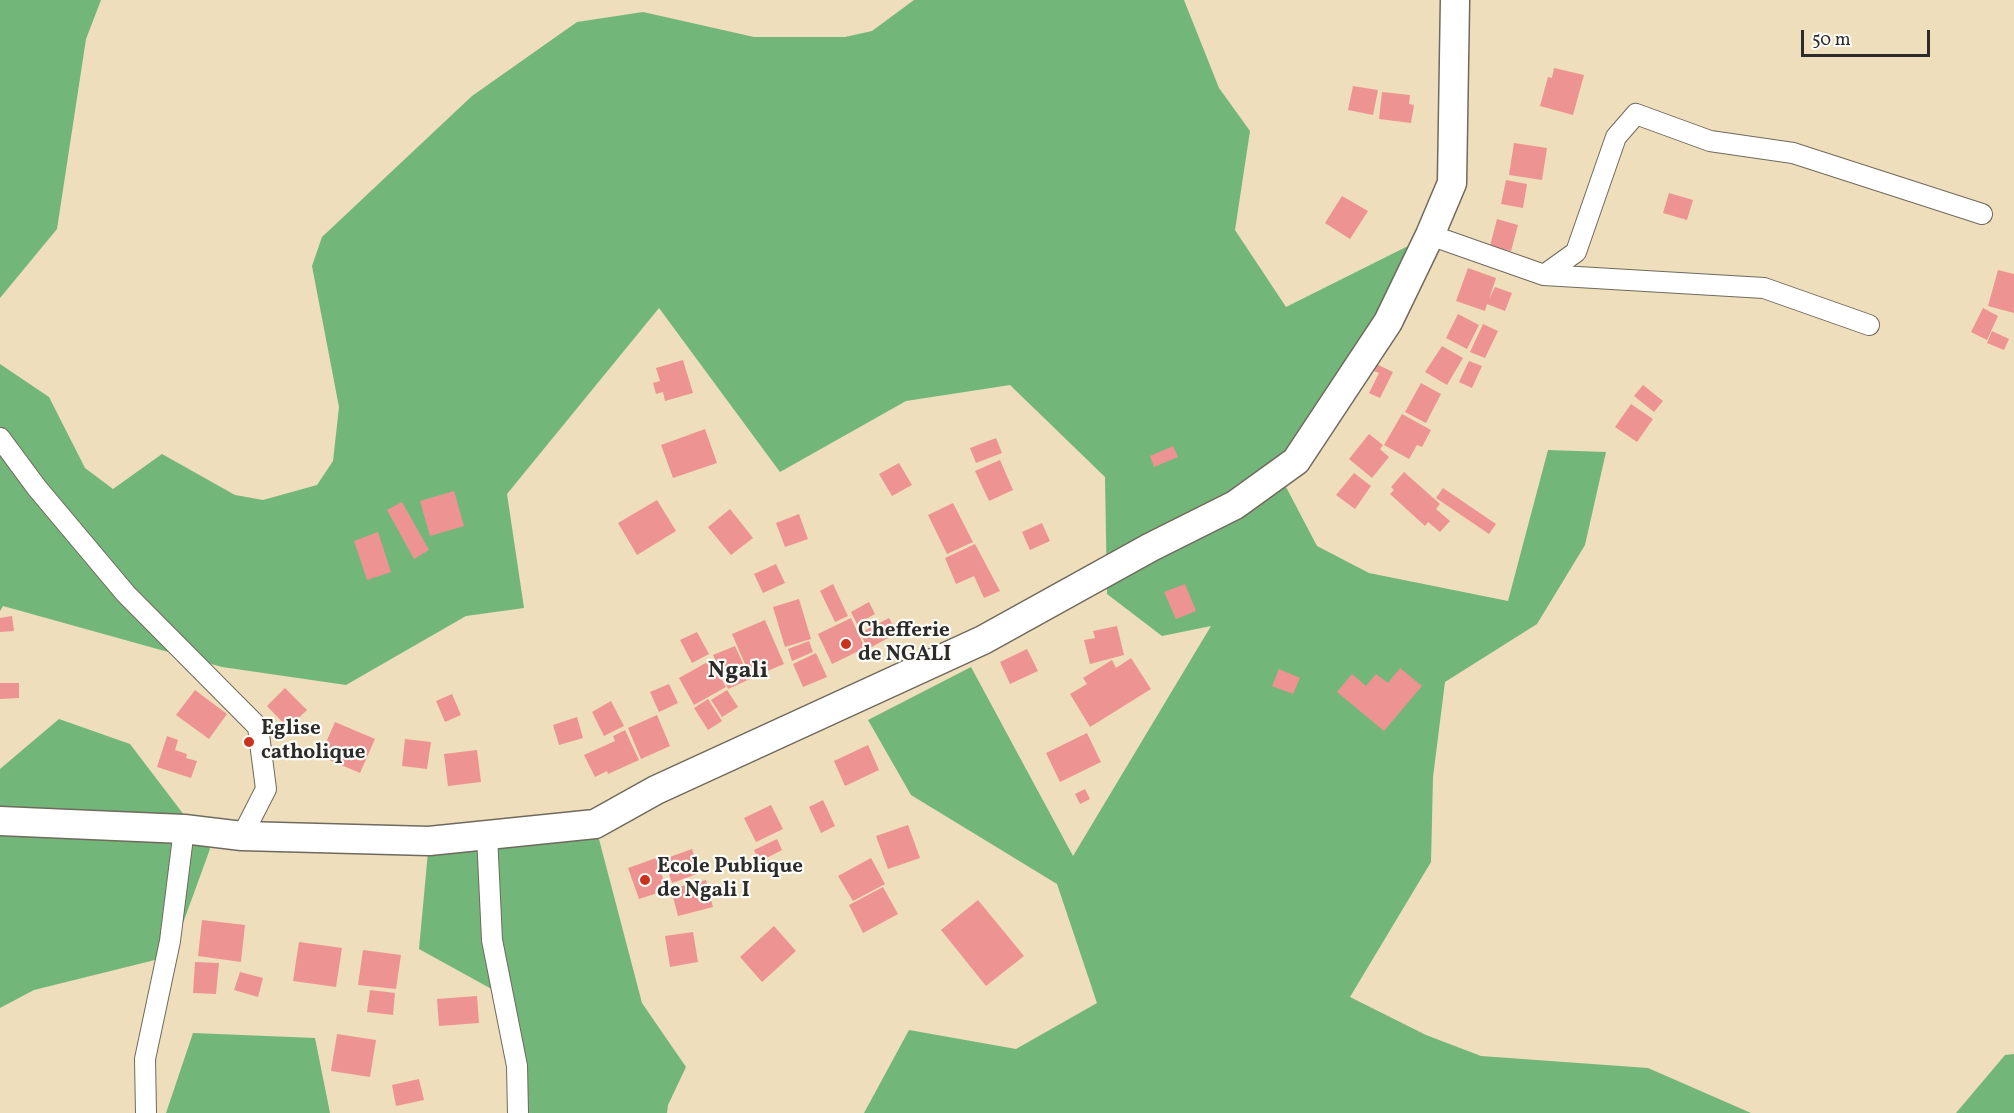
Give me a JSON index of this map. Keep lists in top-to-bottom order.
{
  "districts": ["Ngali"],
  "places": ["Chefferie de NGALI", "Eglise catholique", "Ecole Publique de Ngali I"],
  "scale_bar": "50 m"
}
